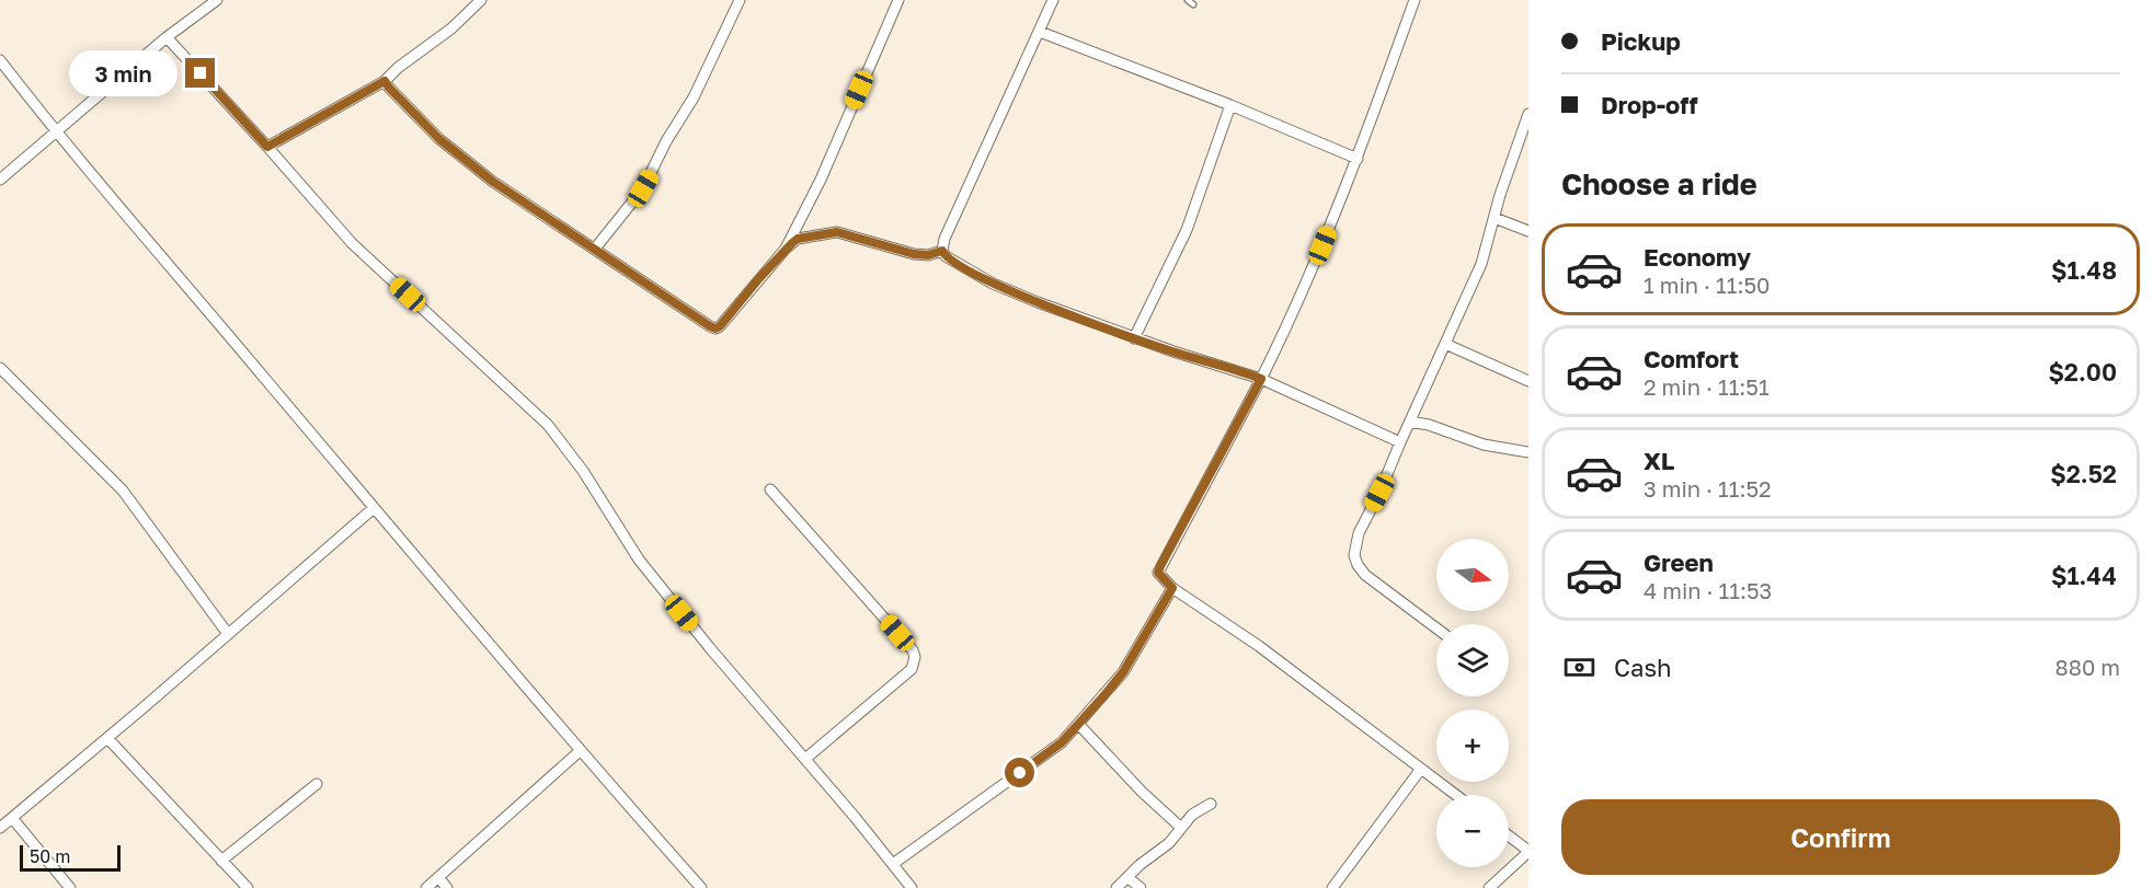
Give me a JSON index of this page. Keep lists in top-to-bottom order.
{
  "scale_bar": "50 m",
  "north": "right",
  "page": {
    "banner": ["Pickup", "Drop-off"],
    "bubble": "3 min",
    "heading": "Choose a ride",
    "list": [
      {
        "name": "Economy",
        "note": "1 min · 11:50",
        "value": "$1.48"
      },
      {
        "name": "Comfort",
        "note": "2 min · 11:51",
        "value": "$2.00"
      },
      {
        "name": "XL",
        "note": "3 min · 11:52",
        "value": "$2.52"
      },
      {
        "name": "Green",
        "note": "4 min · 11:53",
        "value": "$1.44"
      }
    ],
    "map_buttons": ["+", "−"],
    "pay": ["Cash", "880 m"],
    "buttons": "Confirm",
    "scale": "50 m"
  }
}
